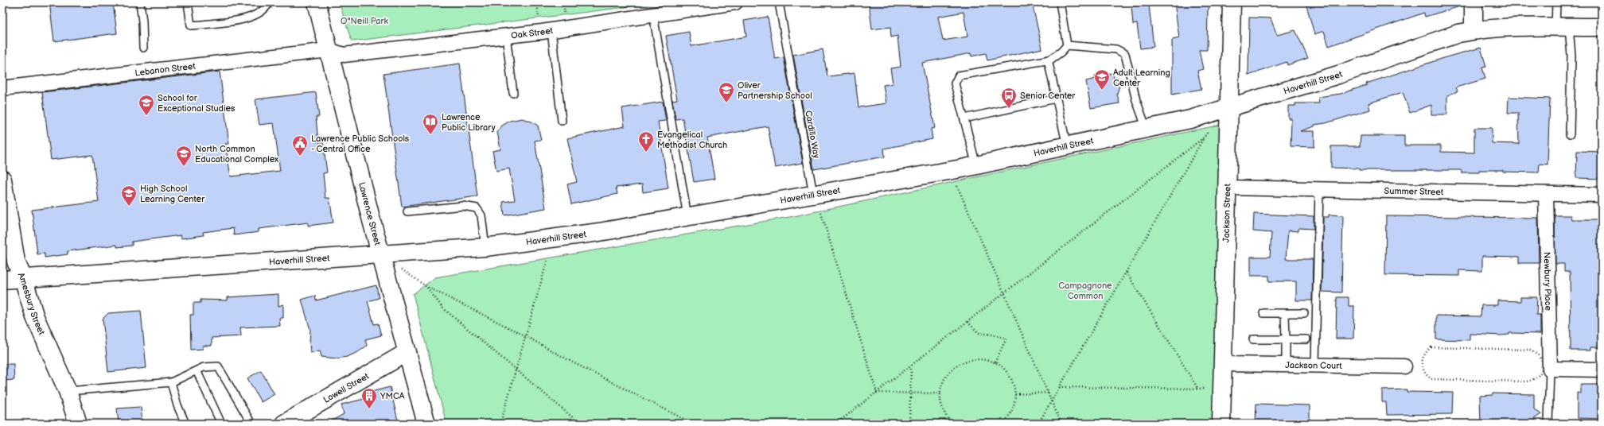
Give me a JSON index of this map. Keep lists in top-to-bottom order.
{
  "streets": {
    "main road": [
      "Haverhill Street",
      "Lawrence Street",
      "Jackson Street",
      "Amesbury Street",
      "Lowell Street"
    ],
    "street": [
      "Oak Street",
      "Lebanon Street",
      "Summer Street",
      "Newbury Place",
      "Jackson Court"
    ],
    "lane": ["Cardillo Way"]
  },
  "crossings": [
    ["Oak Street", "Lebanon Street"],
    ["Oak Street", "Lawrence Street"],
    ["Lebanon Street", "Lawrence Street"],
    ["Haverhill Street", "Cardillo Way"],
    ["Haverhill Street", "Lawrence Street"],
    ["Haverhill Street", "Jackson Street"],
    ["Haverhill Street", "Amesbury Street"],
    ["Summer Street", "Jackson Street"],
    ["Summer Street", "Newbury Place"],
    ["Lawrence Street", "Lowell Street"],
    ["Jackson Street", "Jackson Court"]
  ],
  "parks": ["O\"Neill Park", "Campagnone Common"],
  "places": {
    "school or university": [
      "Adult Learning Center",
      "Oliver Partnership School",
      "School for Exceptional Studies",
      "North Common Educational Complex",
      "High School Learning Center"
    ],
    "bus stop": ["Senior Center"],
    "library": ["Lawrence Public Library"],
    "church": ["Evangelical Methodist Church"],
    "public building": ["Lawrence Public Schools - Central Office"],
    "building": ["YMCA"]
  }
}
